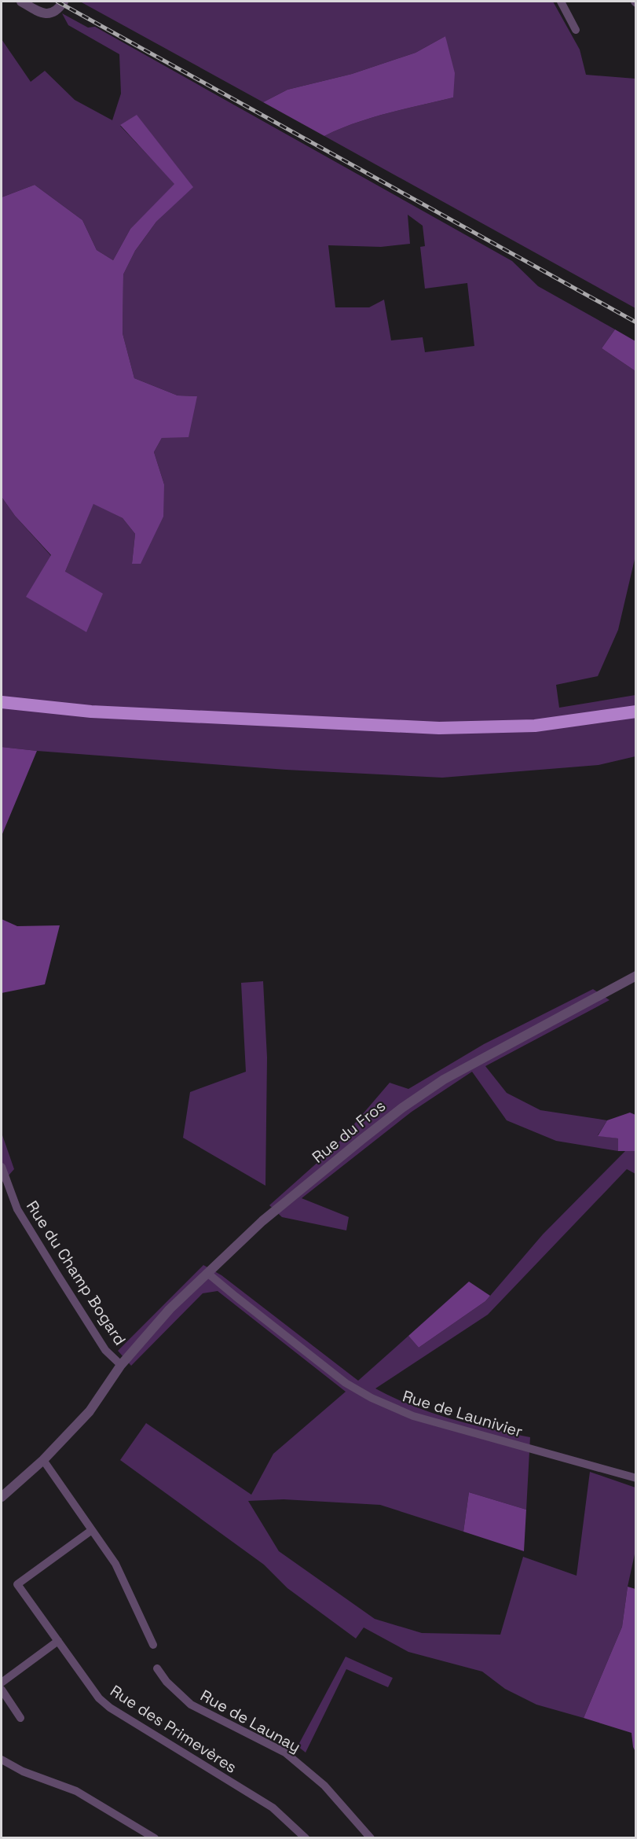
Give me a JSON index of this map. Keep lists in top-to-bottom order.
{
  "streets": {
    "street": [
      "Rue du Fros",
      "Rue du Champ Bogard",
      "Rue de Launivier",
      "Rue de Launay",
      "Rue des Primevères"
    ]
  },
  "crossings": [
    ["Rue du Fros", "Rue du Champ Bogard"],
    ["Rue du Fros", "Rue de Launivier"]
  ]
}
